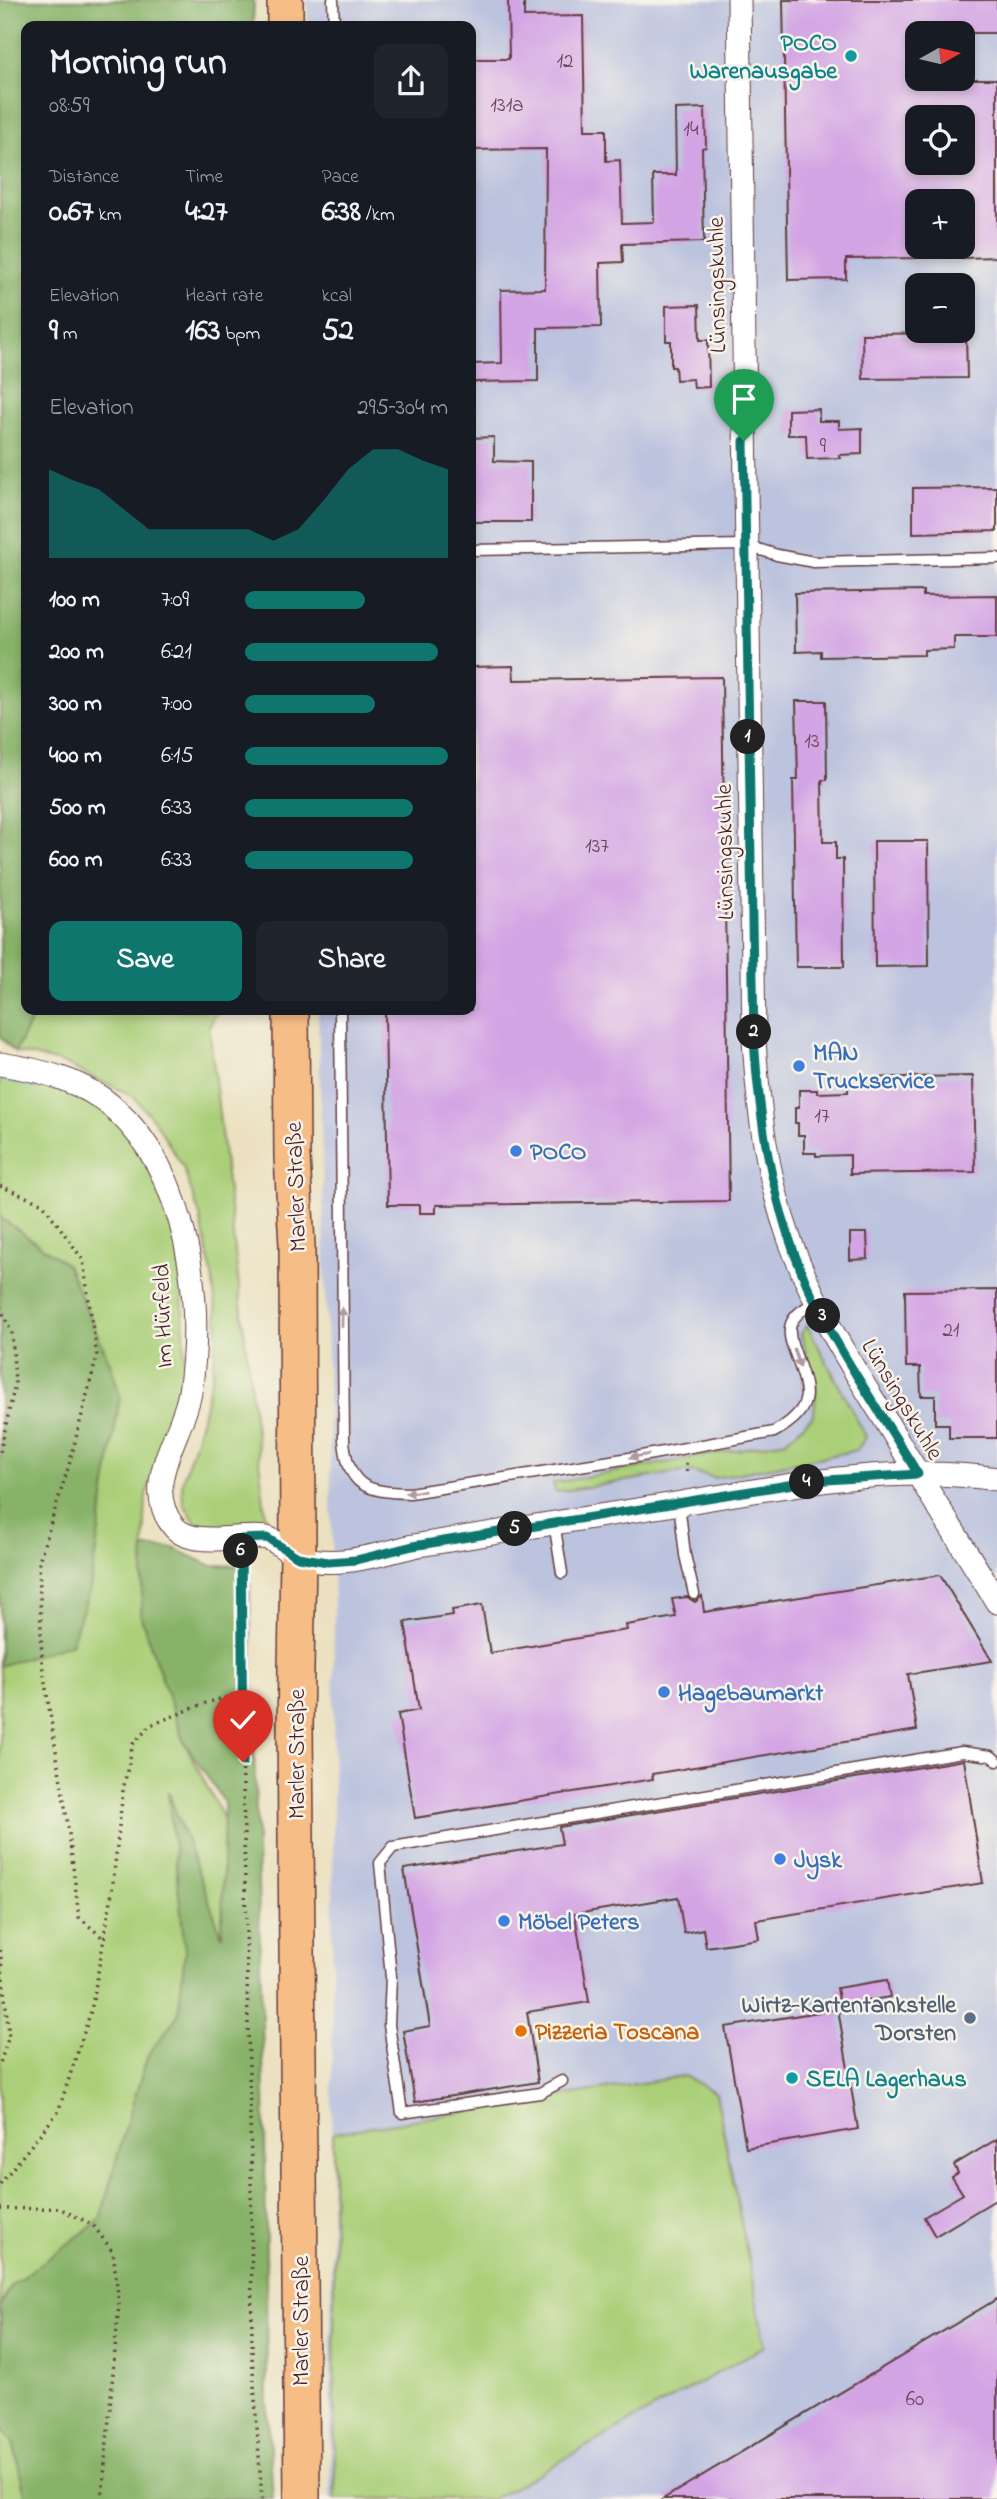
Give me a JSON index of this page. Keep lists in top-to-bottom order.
{
  "streets": {
    "main road": ["Marler Straße"],
    "street": ["Lünsingskuhle", "Im Hürfeld"]
  },
  "crossings": [
    ["Marler Straße", "Im Hürfeld"]
  ],
  "places": [
    "POCO Warenausgabe",
    "MAN Truckservice",
    "POCO",
    "Hagebaumarkt",
    "Jysk",
    "Möbel Peters",
    "Wirtz-Kartentankstelle Dorsten",
    "Pizzeria Toscana",
    "SELA Lagerhaus"
  ],
  "house_numbers": [
    "12",
    "131a",
    "14",
    "9",
    "13",
    "137",
    "17",
    "21",
    "60"
  ],
  "north": "right",
  "page": {
    "map_buttons": ["+", "−"],
    "heading": ["Morning run", "08:59"],
    "stats": [
      ["Distance", "0.67 km"],
      ["Time", "4:27"],
      ["Pace", "6:38 /km"],
      ["Elevation", "9 m"],
      ["Heart rate", "163 bpm"],
      ["kcal", "52"]
    ],
    "chart": ["Elevation", "295–304 m"],
    "list": [
      {
        "name": "100 m",
        "note": "7:09"
      },
      {
        "name": "200 m",
        "note": "6:21"
      },
      {
        "name": "300 m",
        "note": "7:00"
      },
      {
        "name": "400 m",
        "note": "6:15"
      },
      {
        "name": "500 m",
        "note": "6:33"
      },
      {
        "name": "600 m",
        "note": "6:33"
      }
    ],
    "pins": [
      "1",
      "2",
      "3",
      "4",
      "5",
      "6"
    ],
    "buttons": ["Save", "Share"]
  }
}
